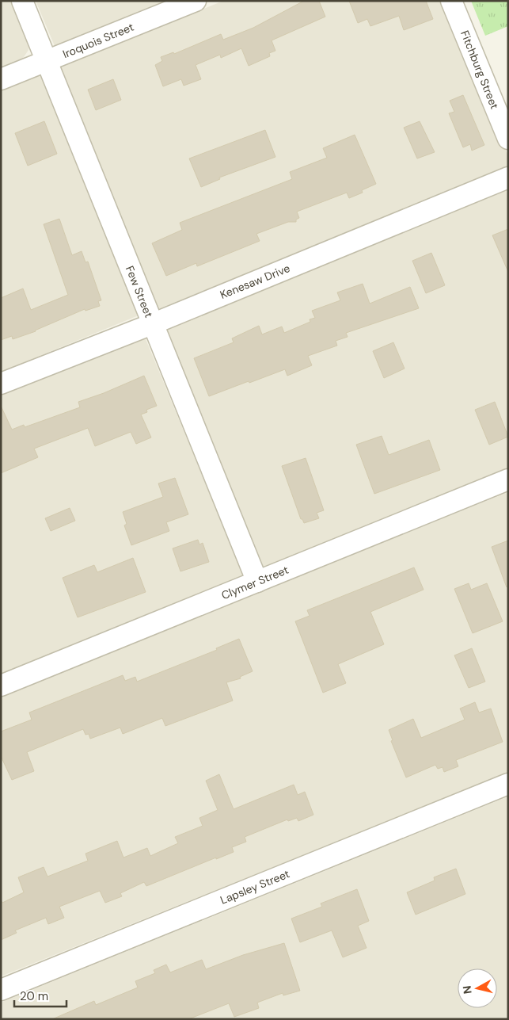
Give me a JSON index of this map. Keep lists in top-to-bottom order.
{
  "streets": {
    "street": [
      "Iroquois Street",
      "Fitchburg Street",
      "Kenesaw Drive",
      "Few Street",
      "Clymer Street",
      "Lapsley Street"
    ]
  },
  "crossings": [
    ["Iroquois Street", "Few Street"],
    ["Kenesaw Drive", "Few Street"],
    ["Few Street", "Clymer Street"]
  ],
  "scale_bar": "20 m",
  "north": "left"
}
